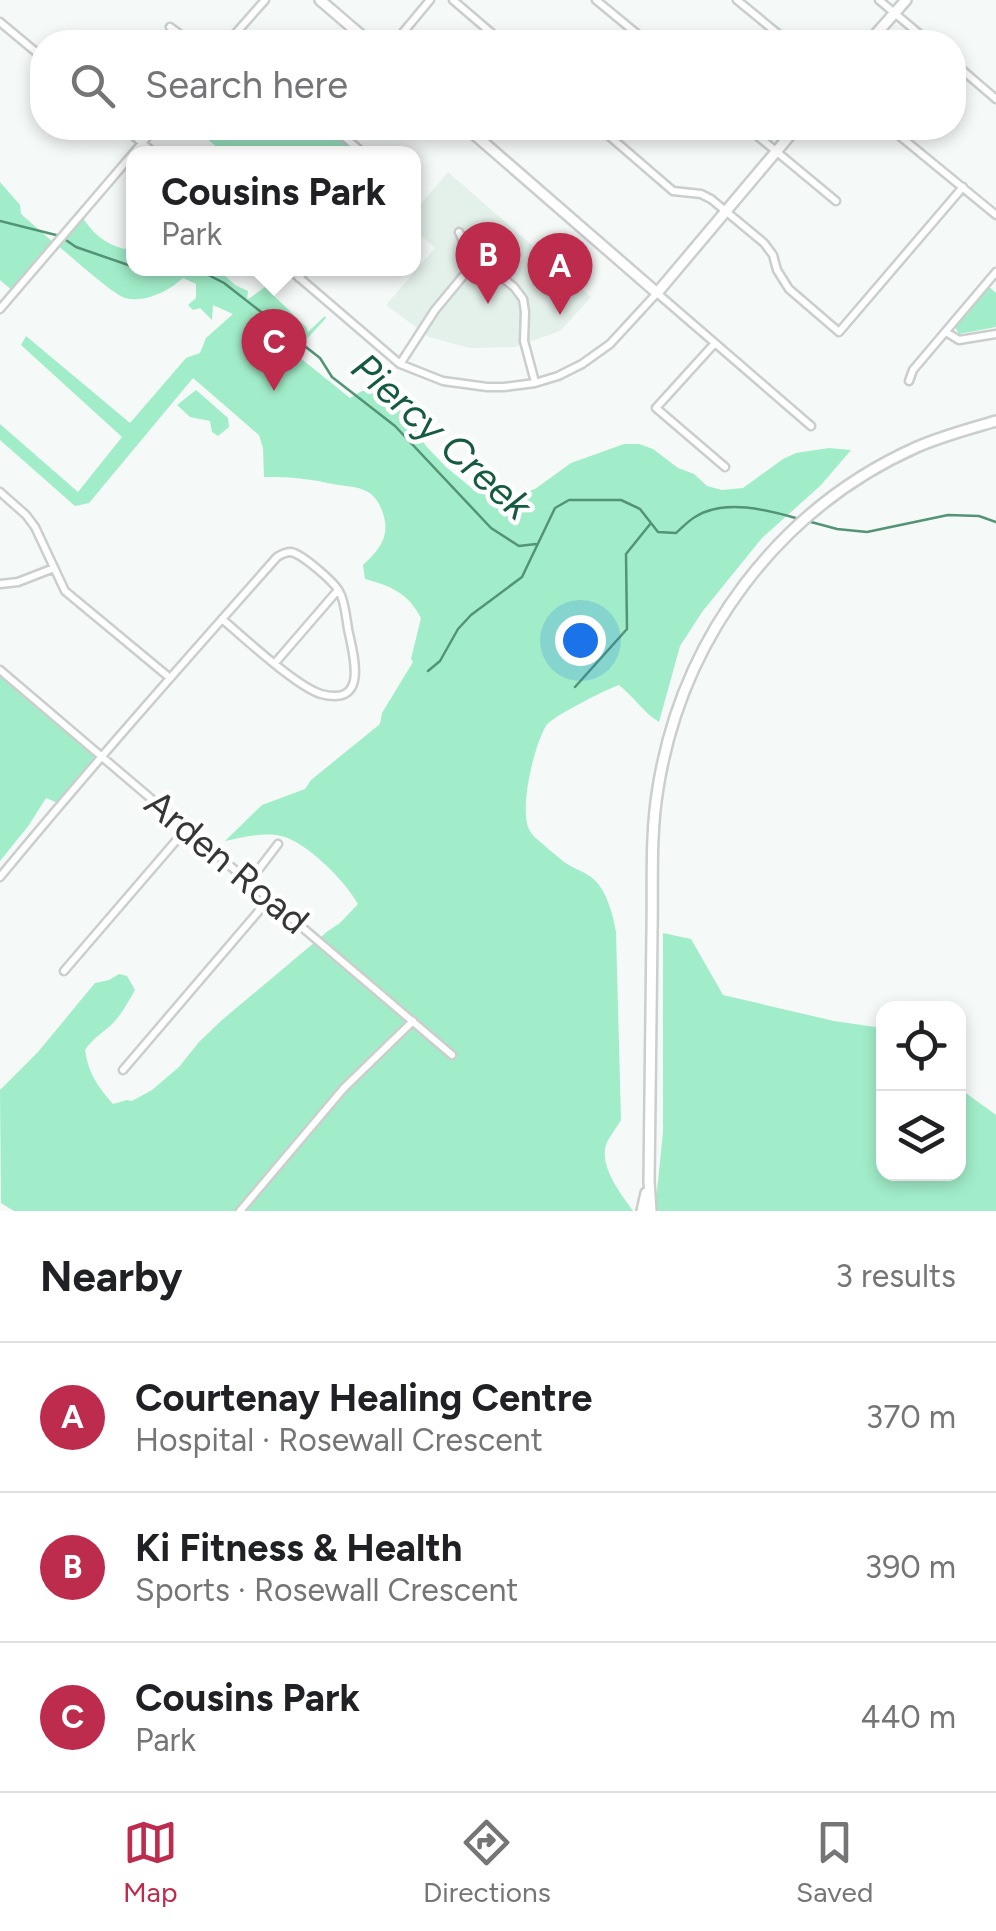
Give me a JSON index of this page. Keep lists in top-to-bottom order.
{
  "streets": {
    "street": ["Arden Road"]
  },
  "water": ["Piercy Creek"],
  "page": {
    "search": "Search here",
    "popup": ["Cousins Park", "Park"],
    "pins": ["B", "A", "C"],
    "heading": ["Nearby", "3 results"],
    "list": [
      {
        "mark": "A",
        "name": "Courtenay Healing Centre",
        "note": "Hospital · Rosewall Crescent",
        "value": "370 m"
      },
      {
        "mark": "B",
        "name": "Ki Fitness & Health",
        "note": "Sports · Rosewall Crescent",
        "value": "390 m"
      },
      {
        "mark": "C",
        "name": "Cousins Park",
        "note": "Park",
        "value": "440 m"
      }
    ],
    "nav": ["Map", "Directions", "Saved"]
  }
}
